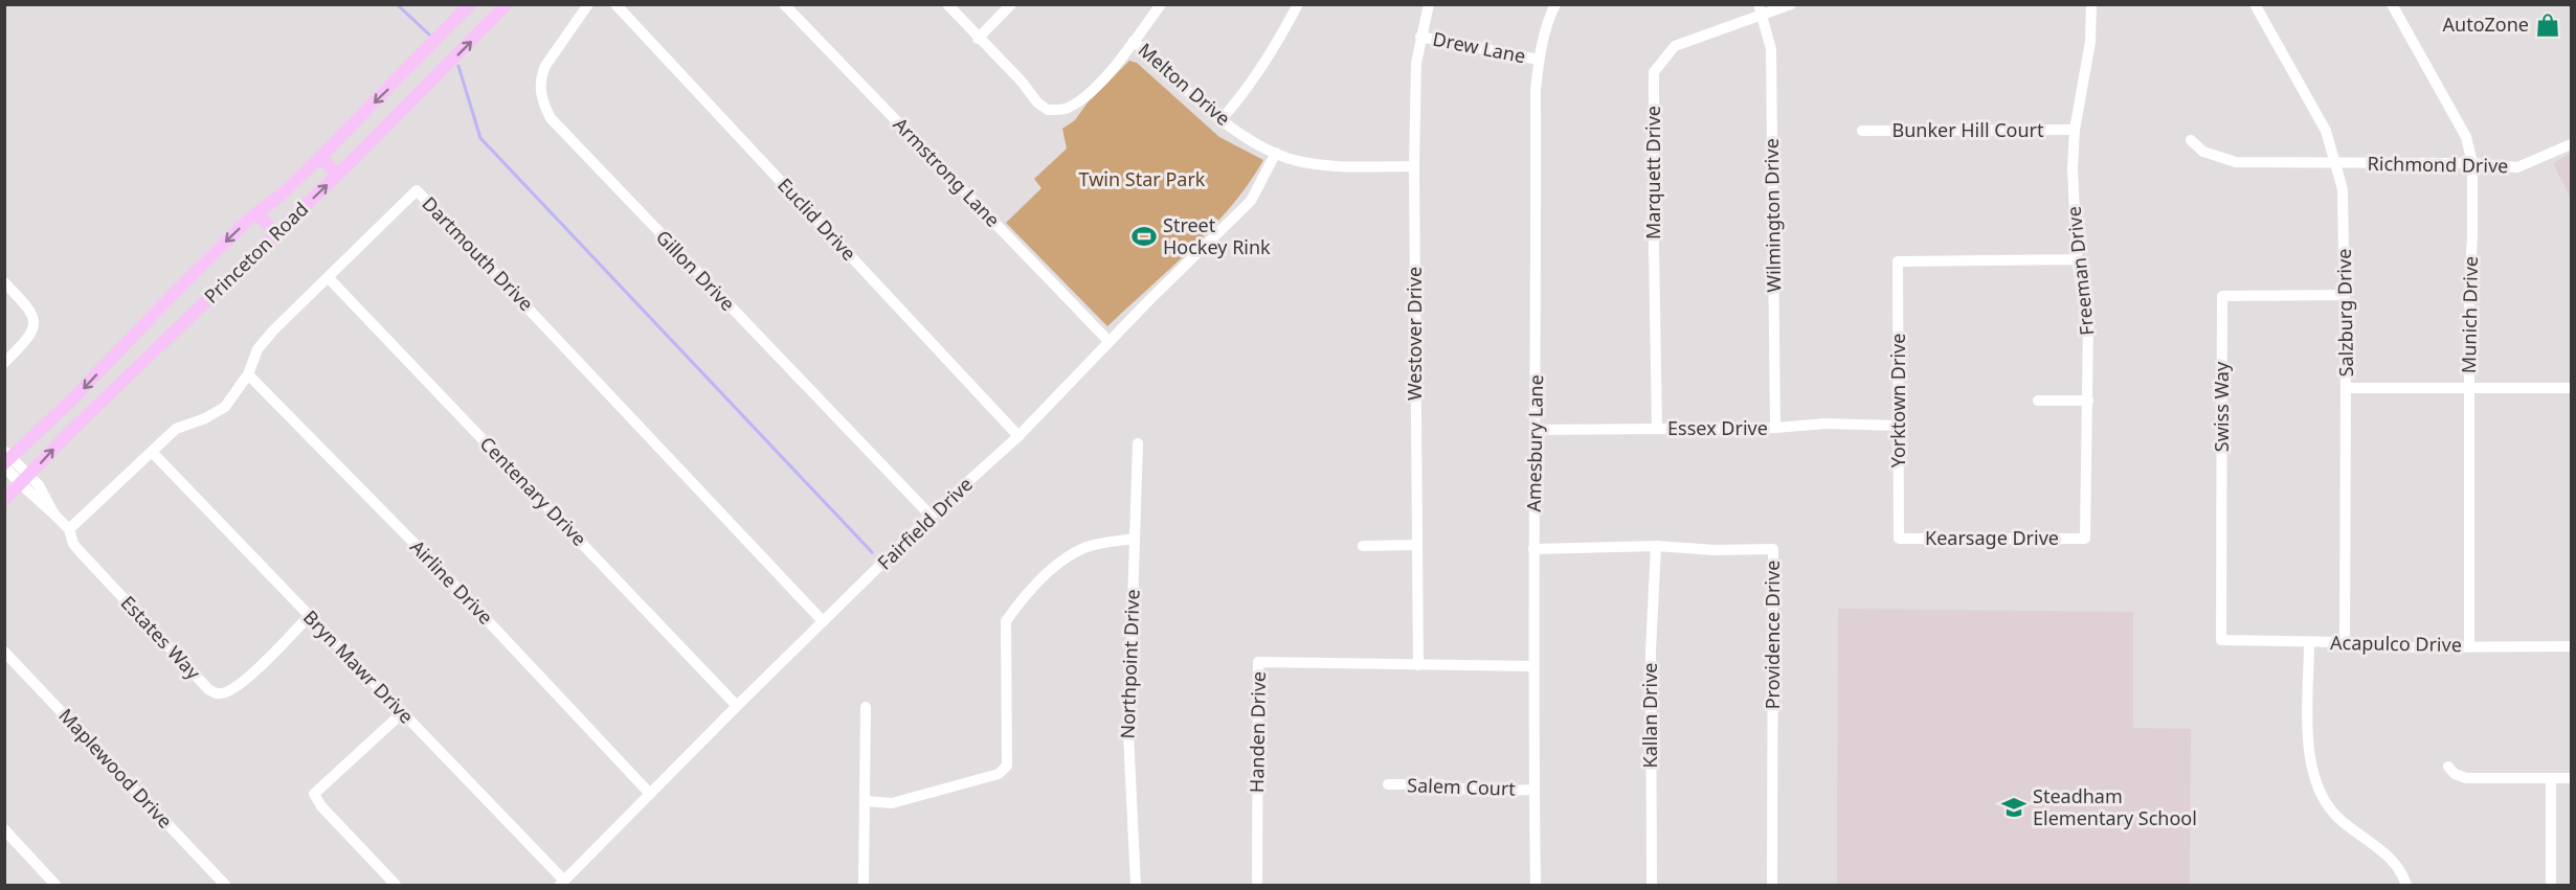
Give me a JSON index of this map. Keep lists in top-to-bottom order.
{
  "streets": {
    "main road": ["Princeton Road"],
    "street": [
      "Drew Lane",
      "Melton Drive",
      "Bunker Hill Court",
      "Richmond Drive",
      "Armstrong Lane",
      "Marquett Drive",
      "Wilmington Drive",
      "Euclid Drive",
      "Dartmouth Drive",
      "Gillon Drive",
      "Freeman Drive",
      "Salzburg Drive",
      "Munich Drive",
      "Westover Drive",
      "Yorktown Drive",
      "Swiss Way",
      "Essex Drive",
      "Amesbury Lane",
      "Centenary Drive",
      "Fairfield Drive",
      "Kearsage Drive",
      "Airline Drive",
      "Providence Drive",
      "Estates Way",
      "Acapulco Drive",
      "Northpoint Drive",
      "Bryn Mawr Drive",
      "Kallan Drive",
      "Handen Drive",
      "Maplewood Drive",
      "Salem Court"
    ]
  },
  "crossings": [
    ["Drew Lane", "Westover Drive"],
    ["Drew Lane", "Amesbury Lane"],
    ["Melton Drive", "Westover Drive"],
    ["Melton Drive", "Fairfield Drive"],
    ["Bunker Hill Court", "Freeman Drive"],
    ["Richmond Drive", "Salzburg Drive"],
    ["Richmond Drive", "Munich Drive"],
    ["Armstrong Lane", "Fairfield Drive"],
    ["Marquett Drive", "Wilmington Drive"],
    ["Marquett Drive", "Essex Drive"],
    ["Wilmington Drive", "Essex Drive"],
    ["Euclid Drive", "Fairfield Drive"],
    ["Princeton Road", "Estates Way"],
    ["Dartmouth Drive", "Centenary Drive"],
    ["Dartmouth Drive", "Fairfield Drive"],
    ["Dartmouth Drive", "Airline Drive"],
    ["Dartmouth Drive", "Estates Way"],
    ["Dartmouth Drive", "Bryn Mawr Drive"],
    ["Gillon Drive", "Fairfield Drive"],
    ["Freeman Drive", "Yorktown Drive"],
    ["Freeman Drive", "Kearsage Drive"],
    ["Salzburg Drive", "Swiss Way"],
    ["Salzburg Drive", "Acapulco Drive"],
    ["Munich Drive", "Acapulco Drive"],
    ["Westover Drive", "Handen Drive"],
    ["Yorktown Drive", "Essex Drive"],
    ["Yorktown Drive", "Kearsage Drive"],
    ["Swiss Way", "Acapulco Drive"],
    ["Essex Drive", "Amesbury Lane"],
    ["Amesbury Lane", "Providence Drive"],
    ["Amesbury Lane", "Salem Court"],
    ["Centenary Drive", "Fairfield Drive"],
    ["Fairfield Drive", "Airline Drive"],
    ["Fairfield Drive", "Bryn Mawr Drive"],
    ["Providence Drive", "Kallan Drive"],
    ["Estates Way", "Bryn Mawr Drive"]
  ],
  "parks": ["Twin Star Park"],
  "places": {
    "shop": ["AutoZone"],
    "sports": ["Street Hockey Rink"],
    "school or university": ["Steadham Elementary School"]
  }
}
